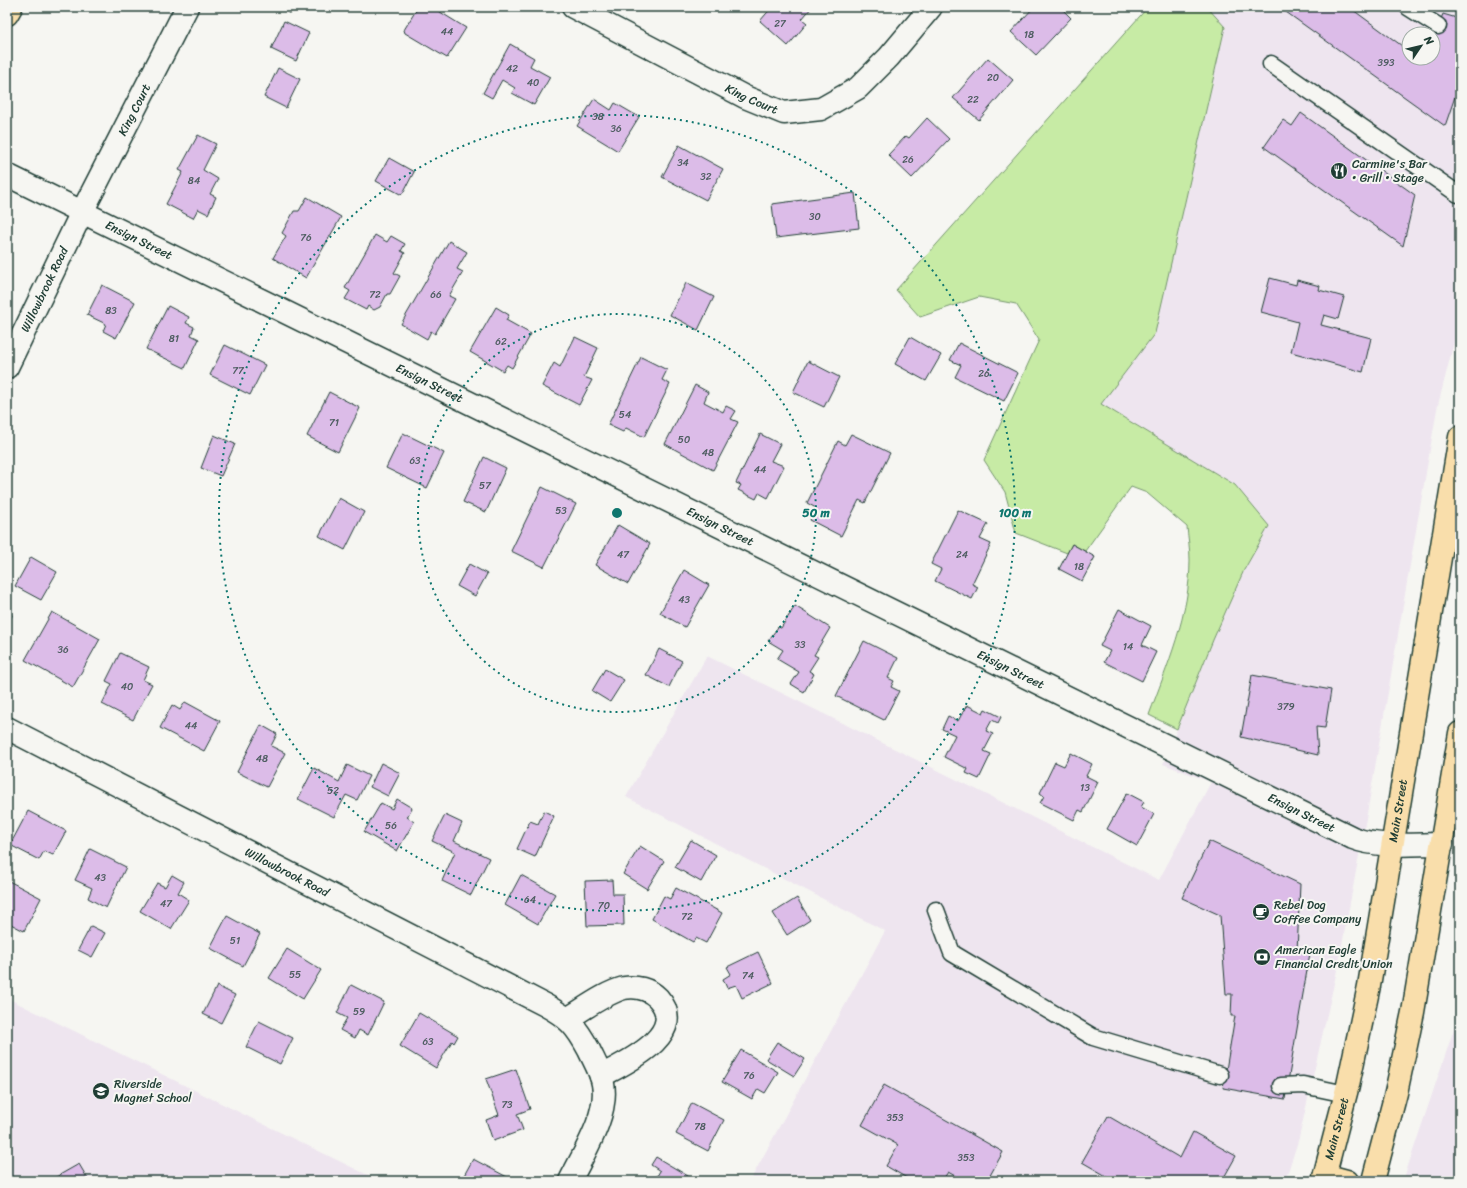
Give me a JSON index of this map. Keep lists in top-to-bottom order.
{
  "streets": {
    "main road": ["Main Street"],
    "street": ["King Court", "Ensign Street", "Willowbrook Road"]
  },
  "crossings": [
    ["King Court", "Ensign Street"],
    ["King Court", "Willowbrook Road"],
    ["Ensign Street", "Willowbrook Road"],
    ["Ensign Street", "Main Street"]
  ],
  "places": {
    "restaurant": ["Carmine's Bar • Grill • Stage"],
    "cafe": ["Rebel Dog Coffee Company"],
    "bank": ["American Eagle Financial Credit Union"],
    "school or university": ["Riverside Magnet School"]
  },
  "house_numbers": [
    "27",
    "44",
    "18",
    "393",
    "42",
    "20",
    "40",
    "22",
    "38",
    "36",
    "26",
    "34",
    "32",
    "84",
    "30",
    "76",
    "72",
    "66",
    "83",
    "81",
    "62",
    "77",
    "26",
    "54",
    "71",
    "50",
    "48",
    "63",
    "44",
    "57",
    "53",
    "47",
    "24",
    "18",
    "43",
    "33",
    "14",
    "36",
    "40",
    "379",
    "44",
    "48",
    "13",
    "52",
    "56",
    "43",
    "64",
    "47",
    "70",
    "72",
    "51",
    "55",
    "74",
    "59",
    "63",
    "76",
    "73",
    "353",
    "78",
    "353"
  ],
  "north": "top right",
  "rings": ["50 m", "100 m"]
}
